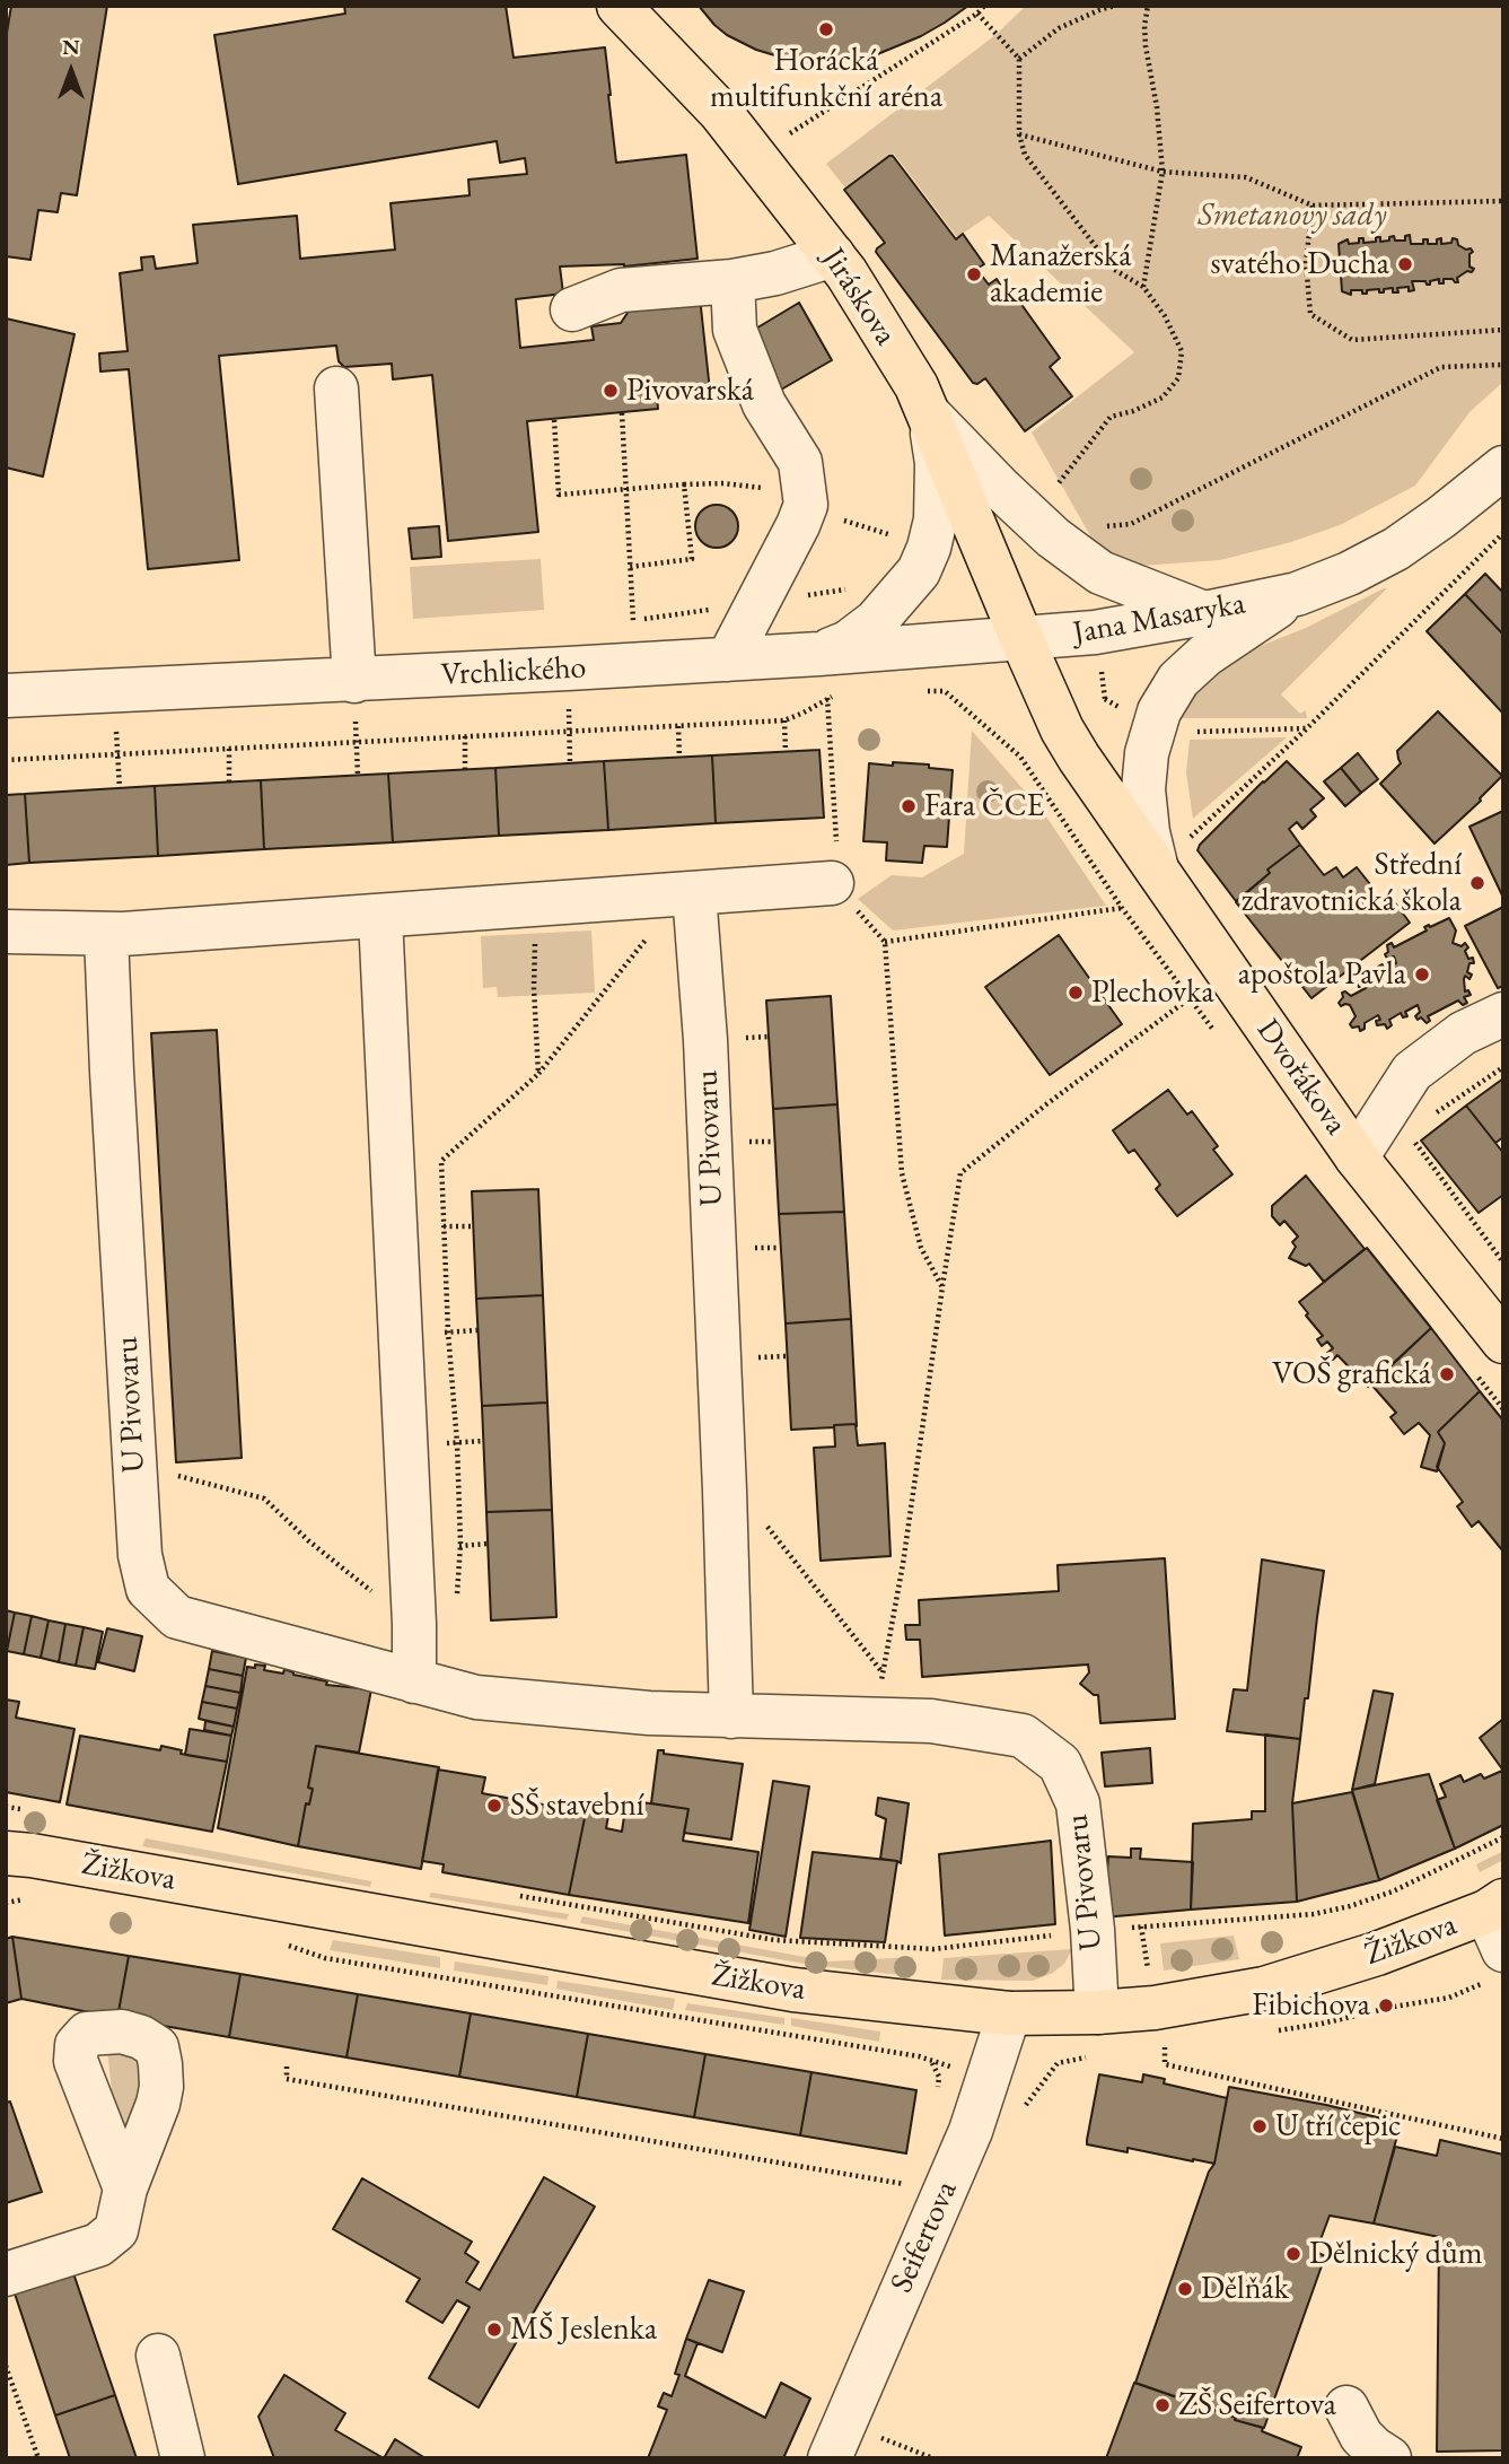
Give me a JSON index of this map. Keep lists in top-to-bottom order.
{
  "streets": {
    "main road": ["Jiráskova", "Dvořákova", "Žižkova"],
    "street": [
      "Jana Masaryka",
      "Vrchlického",
      "U Pivovaru",
      "Seifertova"
    ]
  },
  "crossings": [
    ["Jiráskova", "Jana Masaryka"],
    ["Jiráskova", "Vrchlického"],
    ["Jiráskova", "Dvořákova"],
    ["Jana Masaryka", "Vrchlického"],
    ["Jana Masaryka", "Dvořákova"],
    ["Vrchlického", "Dvořákova"],
    ["U Pivovaru", "Žižkova"],
    ["Žižkova", "Seifertova"]
  ],
  "parks": ["Smetanovy sady"],
  "places": [
    "Horácká multifunkční aréna",
    "svatého Ducha",
    "Manažerská akademie",
    "Pivovarská",
    "Fara ČCE",
    "Střední zdravotnická škola",
    "apoštola Pavla",
    "Plechovka",
    "VOŠ grafická",
    "SŠ stavební",
    "Fibichova",
    "U tří čepic",
    "Dělnický dům",
    "Dělňák",
    "MŠ Jeslenka",
    "ZŠ Seifertova"
  ],
  "north": "top"
}
